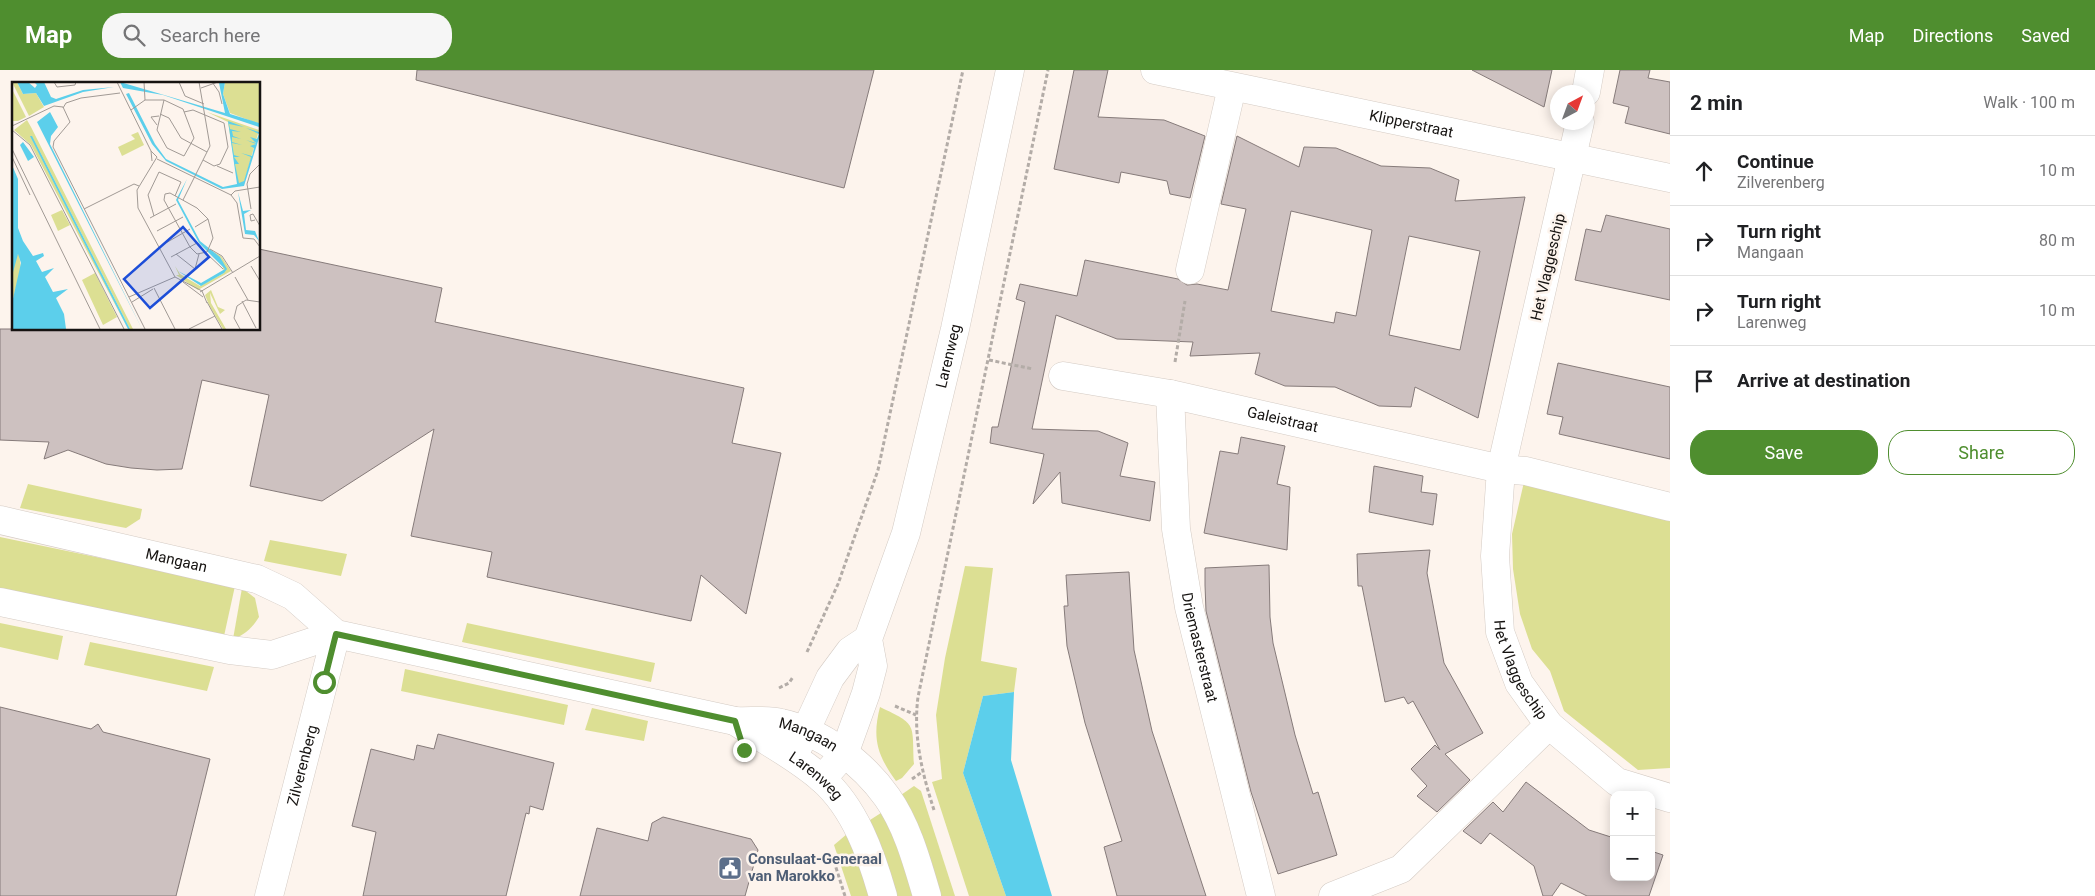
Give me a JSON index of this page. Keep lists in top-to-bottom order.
{
  "streets": {
    "street": [
      "Klipperstraat",
      "Het Vlaggeschip",
      "Larenweg",
      "Galeistraat",
      "Mangaan",
      "Driemasterstraat",
      "Zilverenberg"
    ]
  },
  "crossings": [
    ["Klipperstraat", "Het Vlaggeschip"],
    ["Het Vlaggeschip", "Galeistraat"],
    ["Larenweg", "Mangaan"],
    ["Galeistraat", "Driemasterstraat"],
    ["Mangaan", "Zilverenberg"]
  ],
  "places": {
    "public building": ["Consulaat-Generaal van Marokko"]
  },
  "north": "top right",
  "page": {
    "header": "Map",
    "search": "Search here",
    "nav": ["Map", "Directions", "Saved"],
    "heading": ["2 min", "Walk · 100 m"],
    "list": [
      ["Continue", "Zilverenberg", "10 m"],
      ["Turn right", "Mangaan", "80 m"],
      ["Turn right", "Larenweg", "10 m"],
      "Arrive at destination"
    ],
    "buttons": ["Save", "Share"],
    "map_buttons": ["+", "−"]
  }
}
